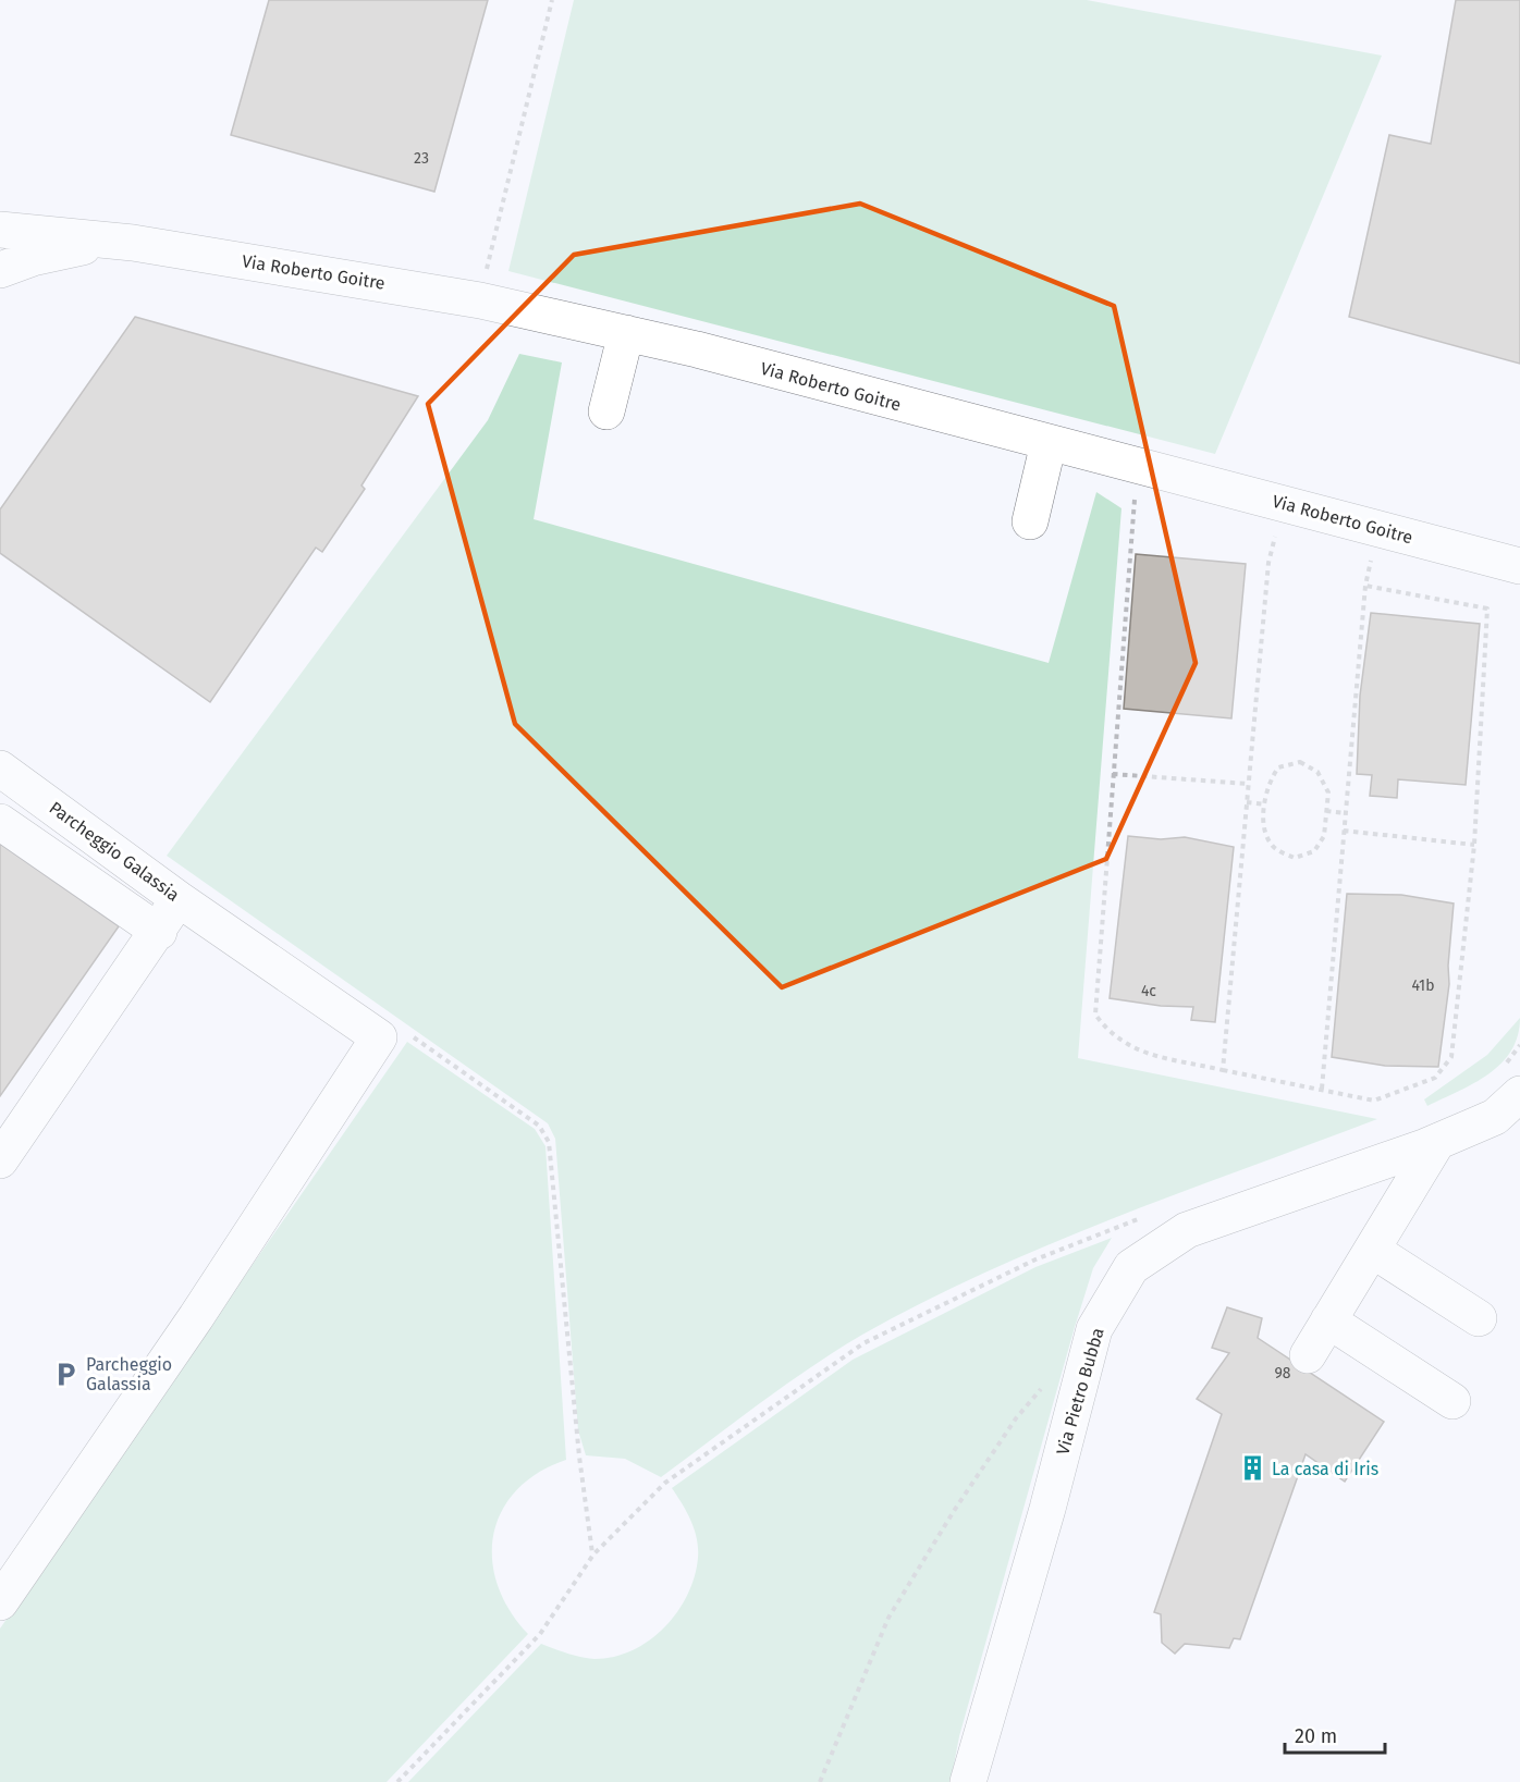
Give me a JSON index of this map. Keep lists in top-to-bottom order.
{
  "streets": {
    "street": ["Via Roberto Goitre", "Parcheggio Galassia", "Via Pietro Bubba"]
  },
  "places": {
    "parking": ["Parcheggio Galassia"],
    "building": ["La casa di Iris"]
  },
  "house_numbers": [
    "23",
    "41b",
    "4c",
    "98"
  ],
  "scale_bar": "20 m"
}
